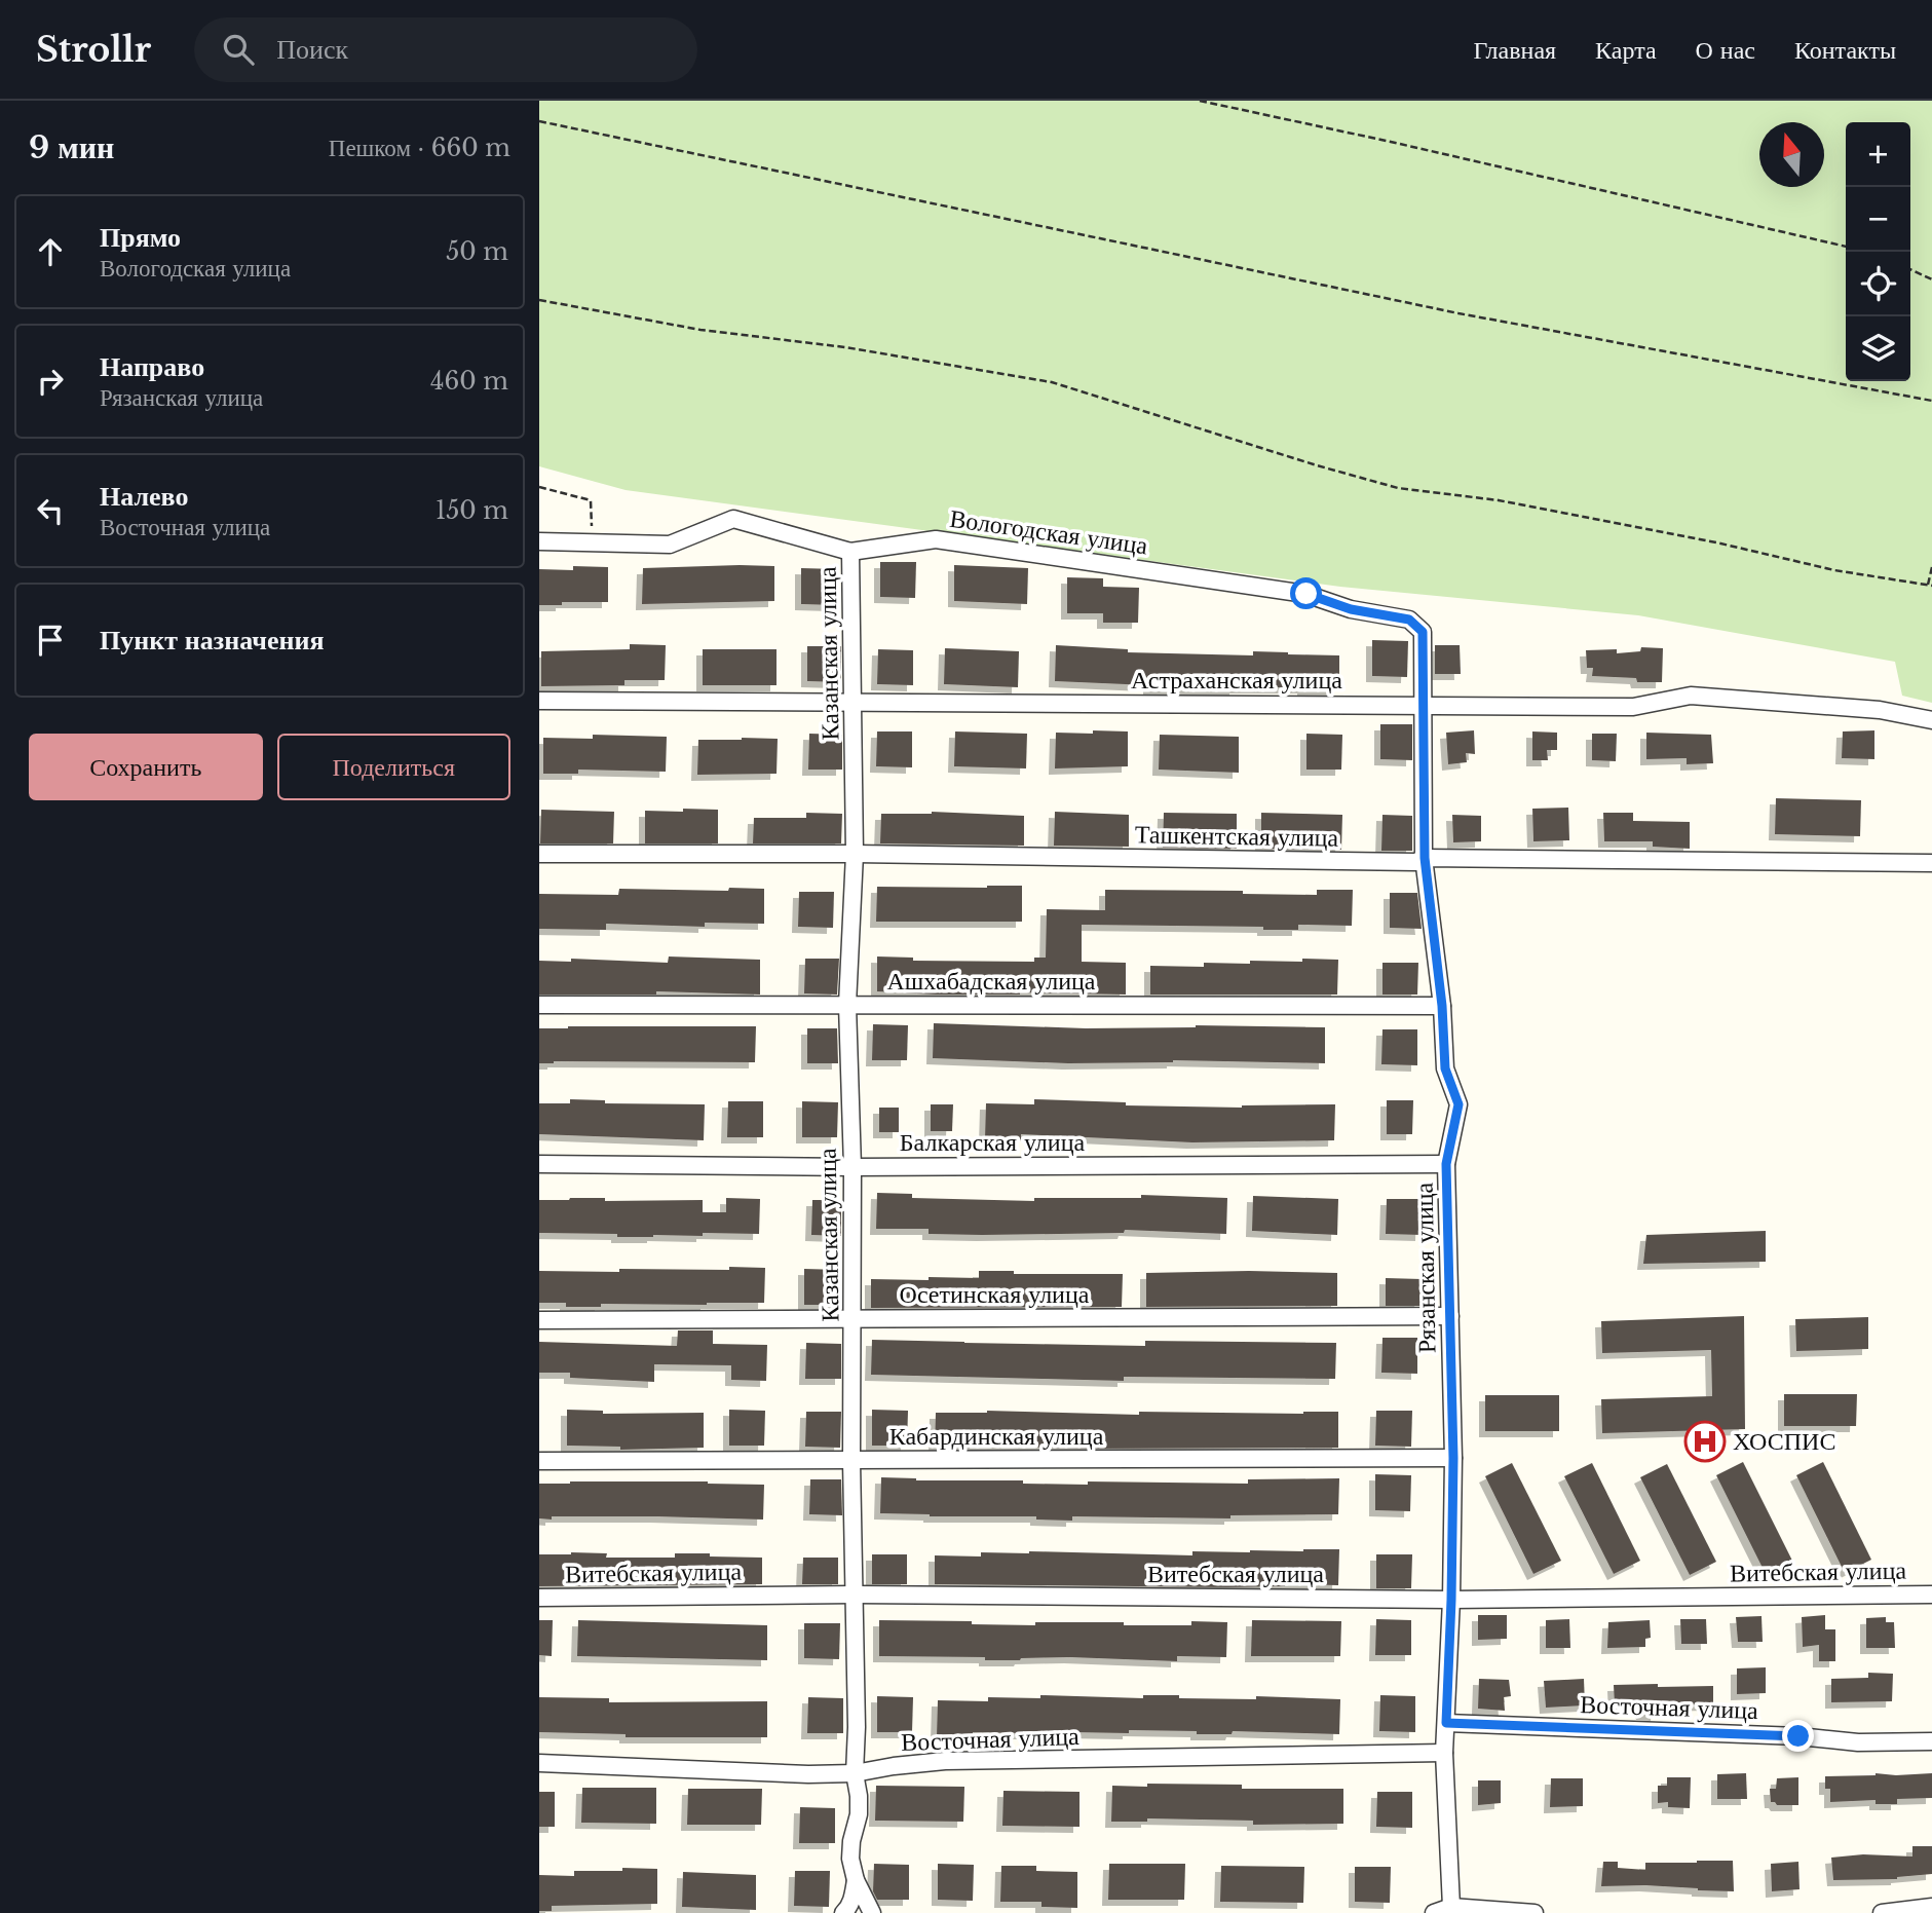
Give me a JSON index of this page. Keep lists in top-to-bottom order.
{
  "streets": {
    "street": [
      "Вологодская улица",
      "Казанская улица",
      "Астраханская улица",
      "Ташкентская улица",
      "Ашхабадская улица",
      "Балкарская улица",
      "Рязанская улица",
      "Осетинская улица",
      "Кабардинская улица",
      "Витебская улица",
      "Восточная улица"
    ]
  },
  "crossings": [
    ["Вологодская улица", "Казанская улица"],
    ["Вологодская улица", "Рязанская улица"],
    ["Казанская улица", "Астраханская улица"],
    ["Казанская улица", "Ташкентская улица"],
    ["Казанская улица", "Ашхабадская улица"],
    ["Казанская улица", "Балкарская улица"],
    ["Казанская улица", "Осетинская улица"],
    ["Казанская улица", "Кабардинская улица"],
    ["Казанская улица", "Витебская улица"],
    ["Казанская улица", "Восточная улица"],
    ["Астраханская улица", "Рязанская улица"],
    ["Ташкентская улица", "Рязанская улица"],
    ["Ашхабадская улица", "Рязанская улица"],
    ["Балкарская улица", "Рязанская улица"],
    ["Рязанская улица", "Осетинская улица"],
    ["Рязанская улица", "Кабардинская улица"],
    ["Рязанская улица", "Витебская улица"],
    ["Рязанская улица", "Восточная улица"]
  ],
  "places": {
    "hospital": ["ХОСПИС"]
  },
  "north": "top",
  "page": {
    "header": "Strollr",
    "search": "Поиск",
    "nav": [
      "Главная",
      "Карта",
      "О нас",
      "Контакты"
    ],
    "heading": ["9 мин", "Пешком · 660 m"],
    "map_buttons": ["+", "−"],
    "list": [
      ["Прямо", "Вологодская улица", "50 m"],
      ["Направо", "Рязанская улица", "460 m"],
      ["Налево", "Восточная улица", "150 m"],
      "Пункт назначения"
    ],
    "buttons": ["Сохранить", "Поделиться"]
  }
}
